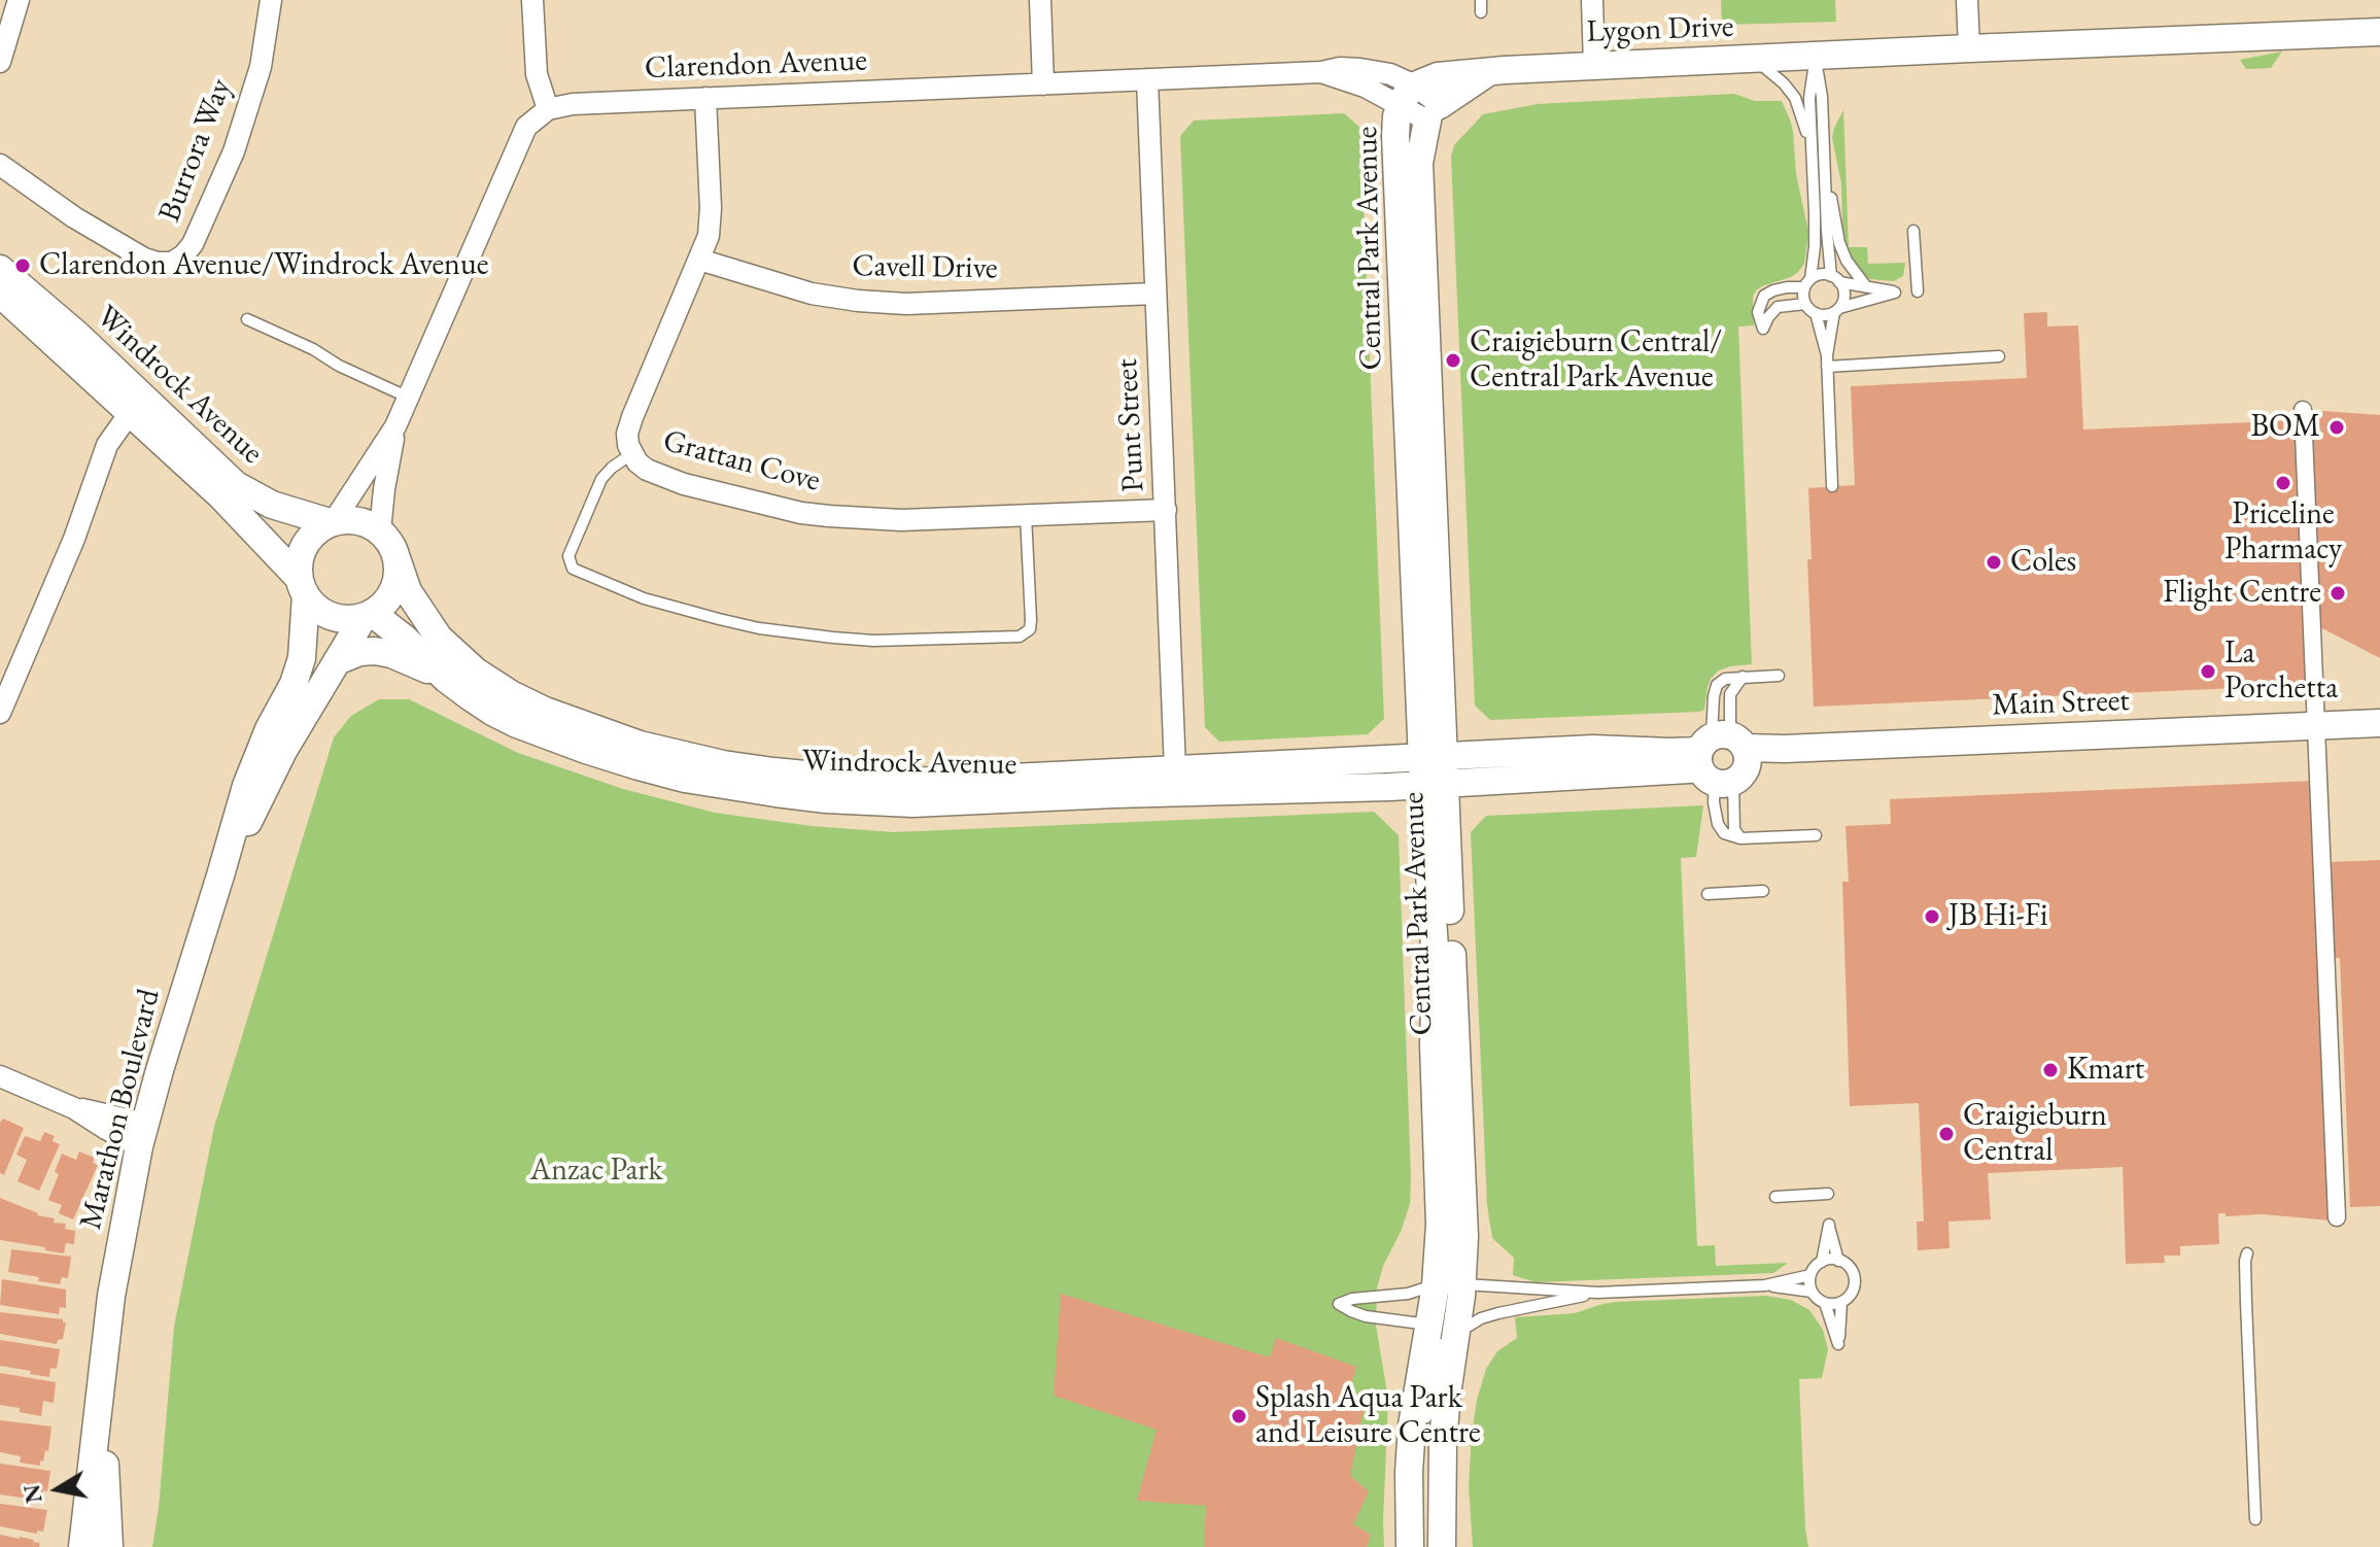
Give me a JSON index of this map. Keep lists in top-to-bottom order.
{
  "streets": {
    "street": [
      "Lygon Drive",
      "Clarendon Avenue",
      "Burrora Way",
      "Central Park Avenue",
      "Cavell Drive",
      "Windrock Avenue",
      "Punt Street",
      "Grattan Cove",
      "Main Street",
      "Marathon Boulevard"
    ]
  },
  "crossings": [
    ["Clarendon Avenue", "Central Park Avenue"],
    ["Clarendon Avenue", "Punt Street"],
    ["Clarendon Avenue", "Grattan Cove"],
    ["Central Park Avenue", "Windrock Avenue"],
    ["Central Park Avenue", "Main Street"],
    ["Cavell Drive", "Punt Street"],
    ["Cavell Drive", "Grattan Cove"],
    ["Windrock Avenue", "Punt Street"],
    ["Windrock Avenue", "Main Street"],
    ["Windrock Avenue", "Marathon Boulevard"],
    ["Punt Street", "Grattan Cove"]
  ],
  "parks": ["Anzac Park"],
  "places": [
    "Clarendon Avenue/Windrock Avenue",
    "Craigieburn Central/ Central Park Avenue",
    "BOM",
    "Priceline Pharmacy",
    "Coles",
    "Flight Centre",
    "La Porchetta",
    "JB Hi-Fi",
    "Kmart",
    "Craigieburn Central",
    "Splash Aqua Park and Leisure Centre"
  ],
  "north": "left"
}
